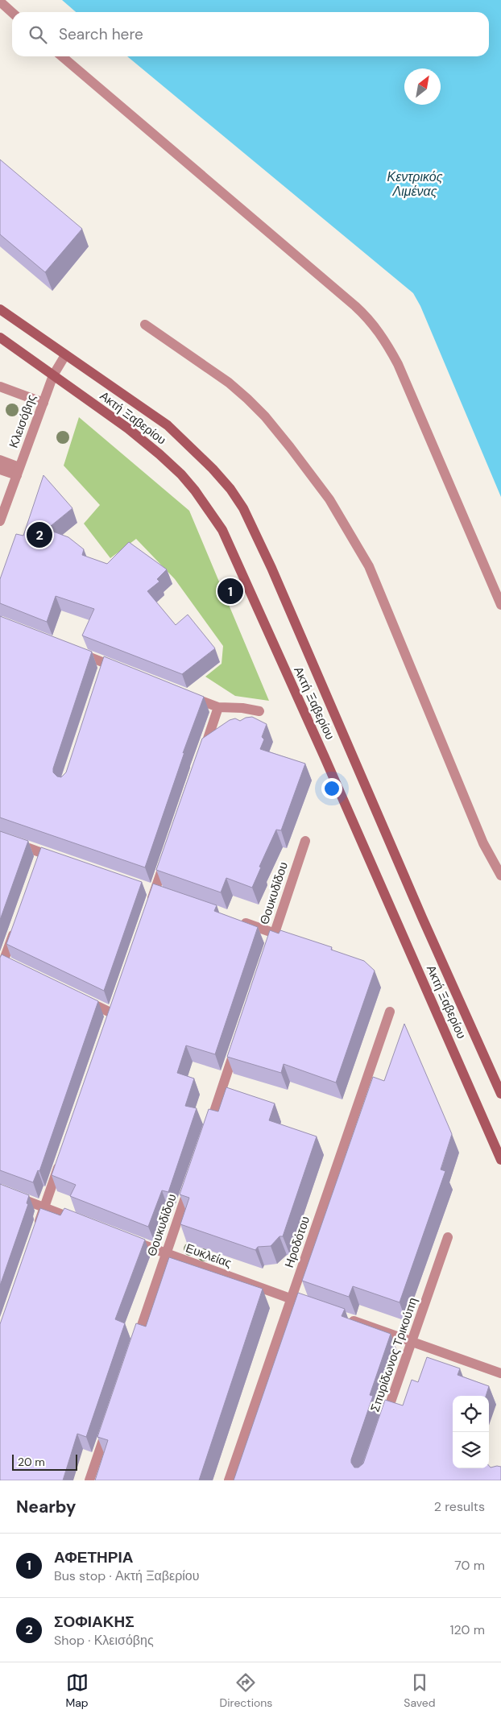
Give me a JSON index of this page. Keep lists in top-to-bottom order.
{
  "streets": {
    "main road": ["Ακτή Ξαβερίου"],
    "street": [
      "Κλεισόβης",
      "Θουκυδίδου",
      "Ηροδότου",
      "Ευκλείας",
      "Σπυρίδωνος Τρικούπη"
    ]
  },
  "crossings": [
    ["Ακτή Ξαβερίου", "Κλεισόβης"],
    ["Θουκυδίδου", "Ευκλείας"],
    ["Ηροδότου", "Ευκλείας"]
  ],
  "water": ["Κεντρικός Λιμένας"],
  "scale_bar": "20 m",
  "north": "top right",
  "page": {
    "search": "Search here",
    "pins": ["2", "1"],
    "scale": "20 m",
    "heading": ["Nearby", "2 results"],
    "list": [
      {
        "mark": "1",
        "name": "ΑΦΕΤΗΡΙΑ",
        "note": "Bus stop · Ακτή Ξαβερίου",
        "value": "70 m"
      },
      {
        "mark": "2",
        "name": "ΣΟΦΙΑΚΗΣ",
        "note": "Shop · Κλεισόβης",
        "value": "120 m"
      }
    ],
    "nav": ["Map", "Directions", "Saved"]
  }
}
